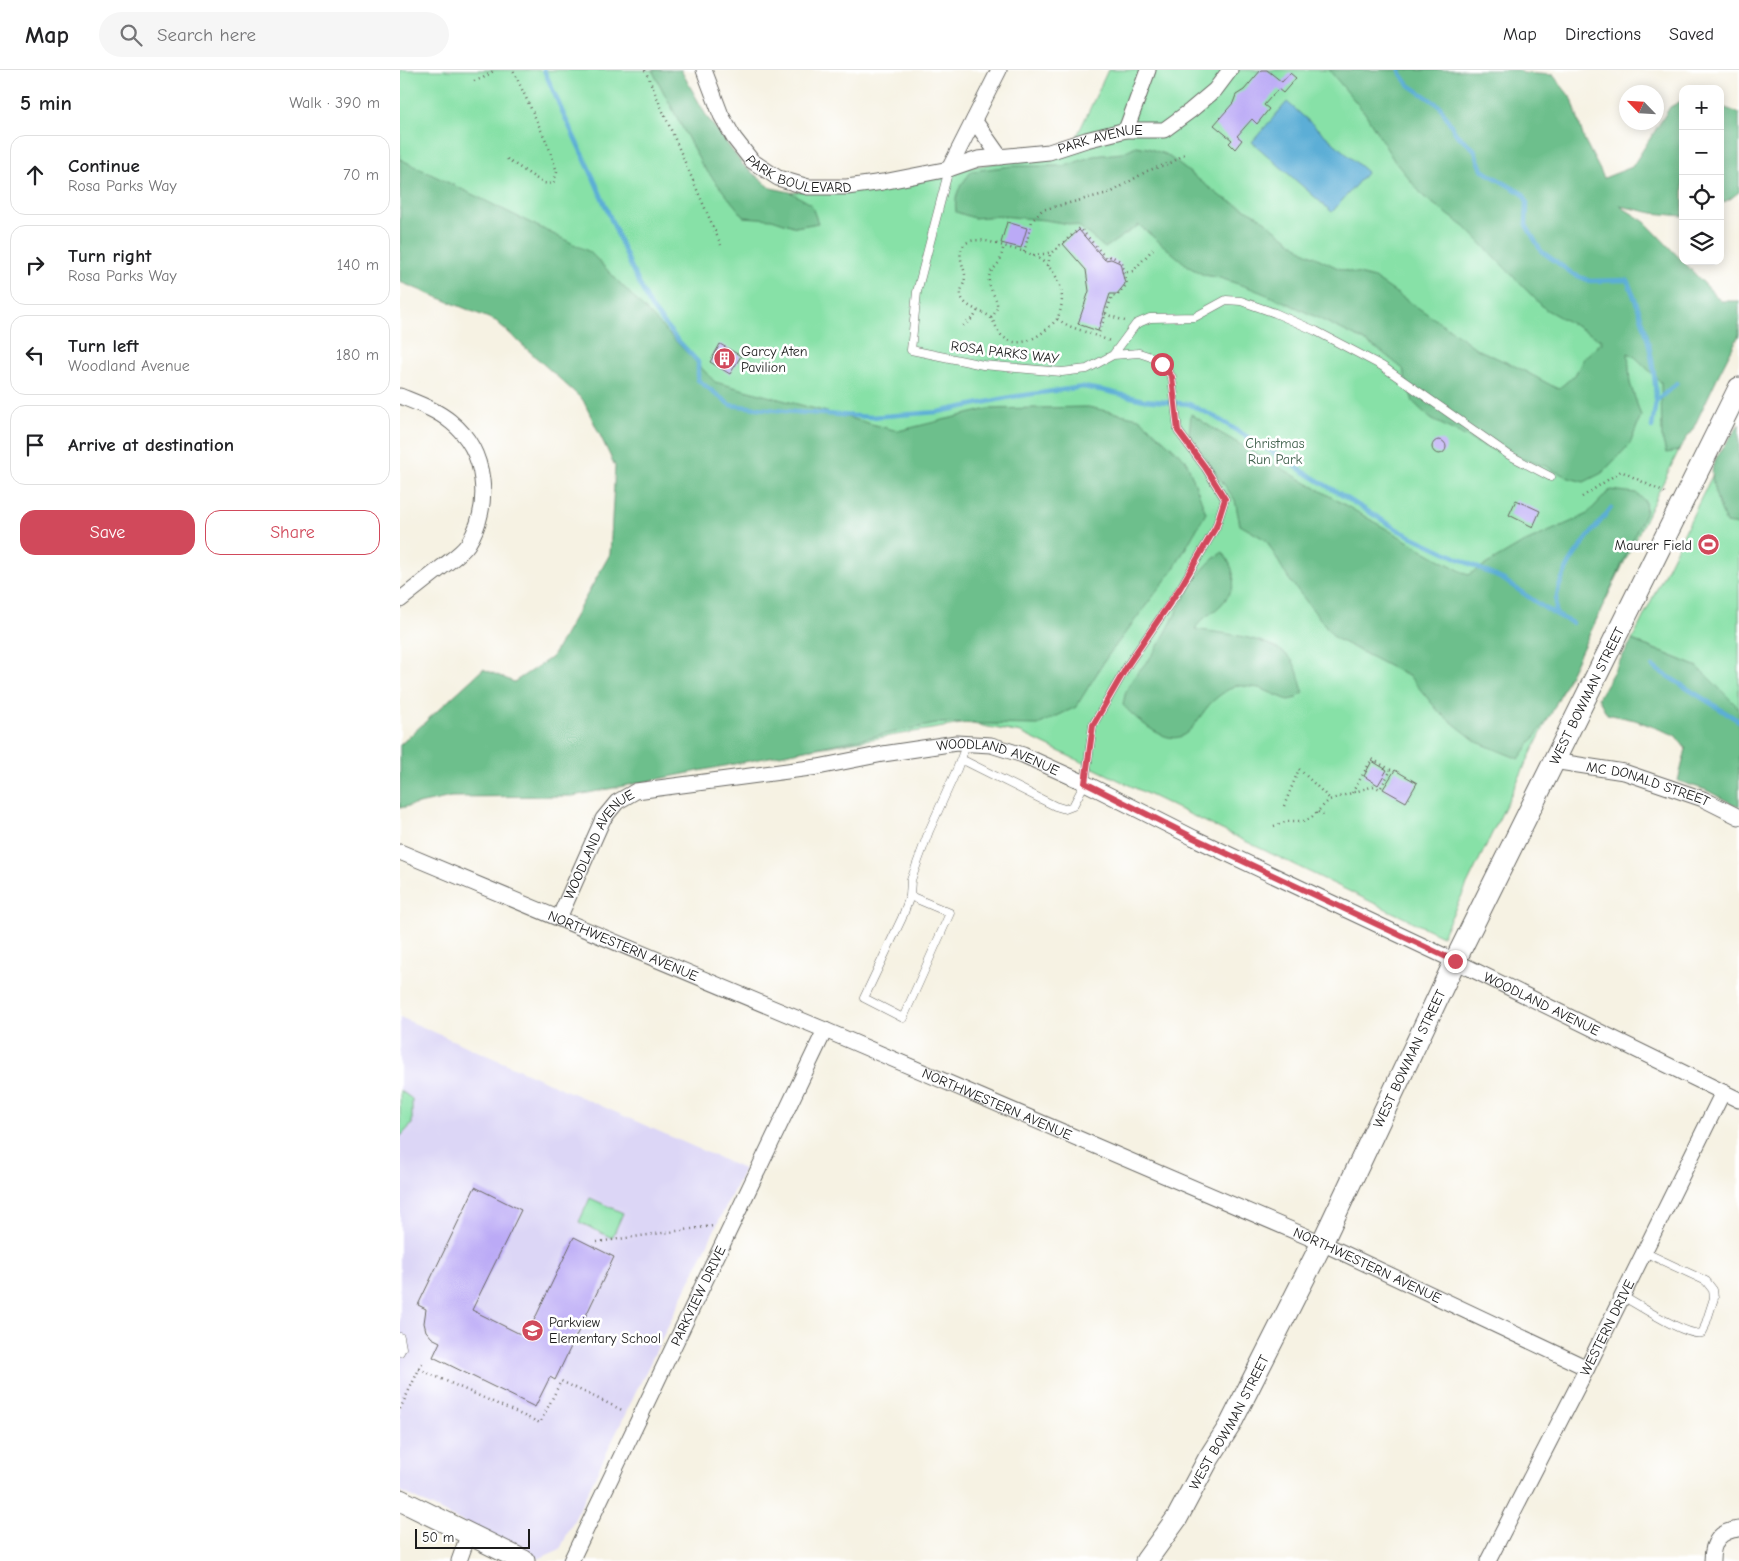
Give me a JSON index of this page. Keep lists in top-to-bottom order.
{
  "streets": {
    "street": [
      "PARK AVENUE",
      "PARK BOULEVARD",
      "WEST BOWMAN STREET",
      "WOODLAND AVENUE",
      "MC DONALD STREET",
      "NORTHWESTERN AVENUE",
      "PARKVIEW DRIVE",
      "WESTERN DRIVE"
    ],
    "lane": ["ROSA PARKS WAY"]
  },
  "crossings": [
    ["PARK AVENUE", "PARK BOULEVARD"],
    ["PARK AVENUE", "ROSA PARKS WAY"],
    ["PARK BOULEVARD", "ROSA PARKS WAY"],
    ["ROSA PARKS WAY", "WOODLAND AVENUE"],
    ["WEST BOWMAN STREET", "WOODLAND AVENUE"],
    ["WEST BOWMAN STREET", "MC DONALD STREET"],
    ["WEST BOWMAN STREET", "NORTHWESTERN AVENUE"],
    ["WOODLAND AVENUE", "NORTHWESTERN AVENUE"],
    ["WOODLAND AVENUE", "WESTERN DRIVE"],
    ["NORTHWESTERN AVENUE", "PARKVIEW DRIVE"],
    ["NORTHWESTERN AVENUE", "WESTERN DRIVE"]
  ],
  "parks": ["Christmas Run Park"],
  "places": {
    "building": ["Garcy Aten Pavilion"],
    "sports": ["Maurer Field"],
    "school or university": ["Parkview Elementary School"]
  },
  "scale_bar": "50 m",
  "north": "top left",
  "page": {
    "header": "Map",
    "search": "Search here",
    "nav": ["Map", "Directions", "Saved"],
    "heading": ["5 min", "Walk · 390 m"],
    "map_buttons": ["+", "−"],
    "list": [
      ["Continue", "Rosa Parks Way", "70 m"],
      ["Turn right", "Rosa Parks Way", "140 m"],
      ["Turn left", "Woodland Avenue", "180 m"],
      "Arrive at destination"
    ],
    "buttons": ["Save", "Share"],
    "scale": "50 m"
  }
}
